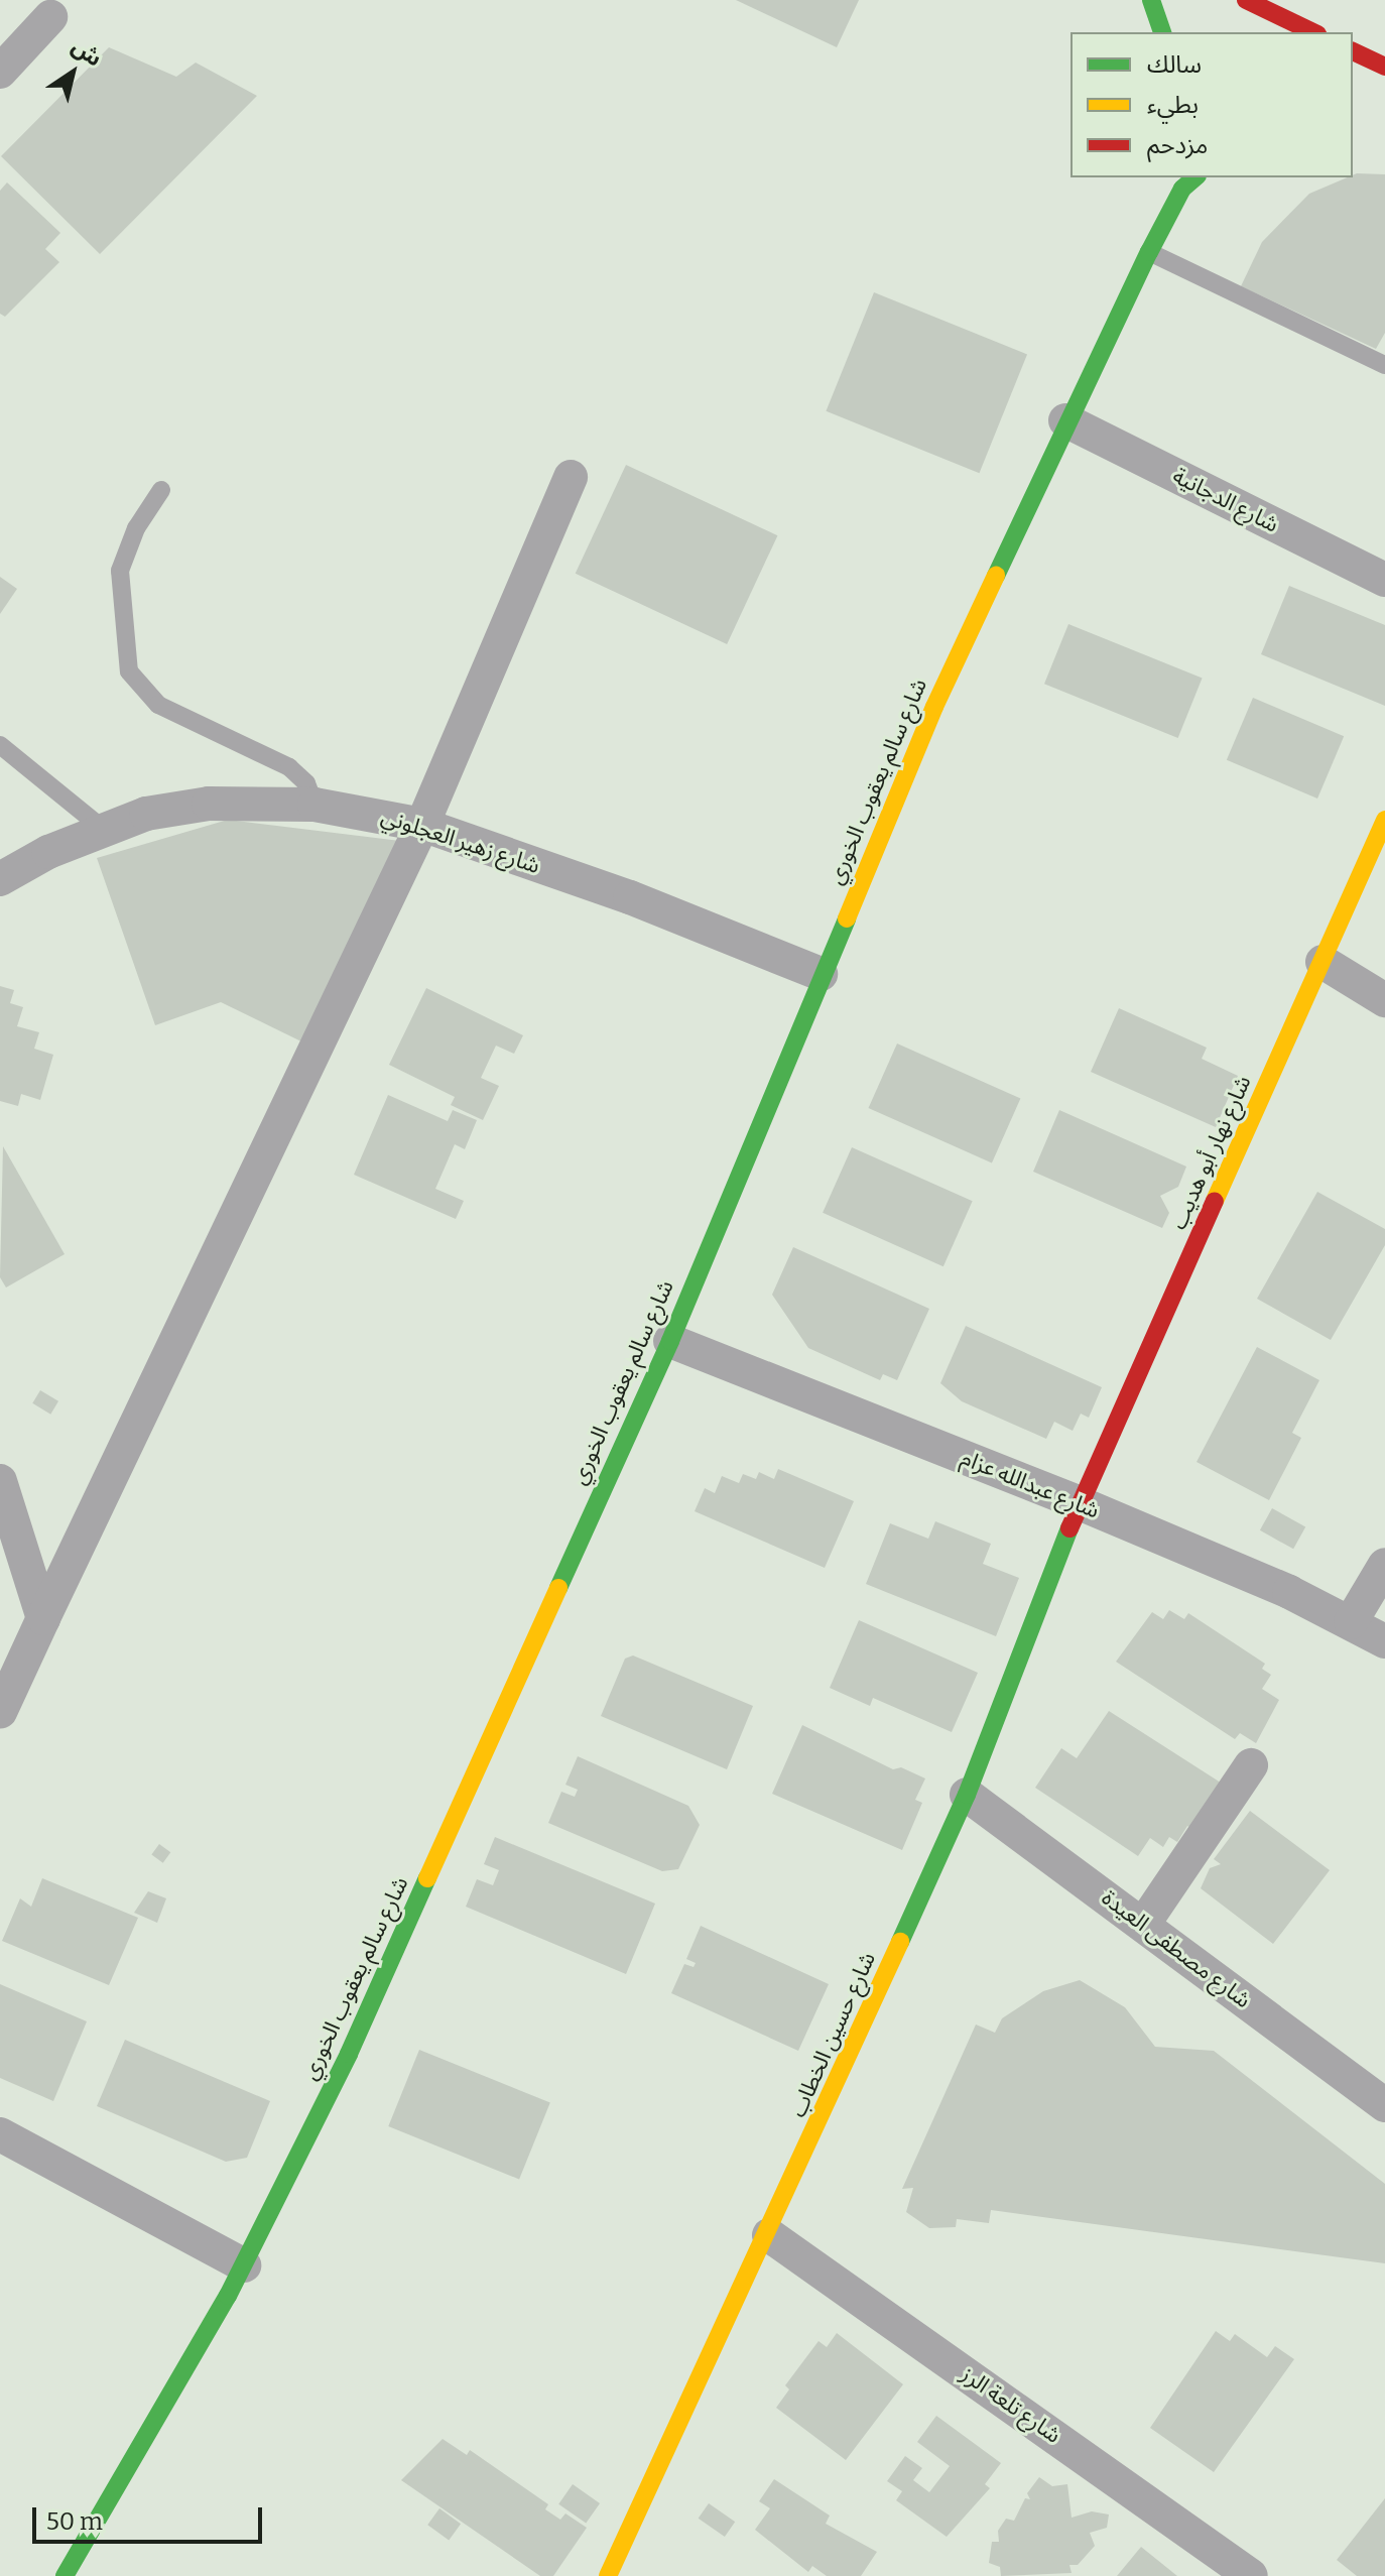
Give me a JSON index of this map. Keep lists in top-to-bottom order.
{
  "streets": {
    "street": [
      "شارع الدجانية",
      "شارع سالم يعقوب الخوري",
      "شارع زهير العجلوني",
      "شارع نهار أبو هديب",
      "شارع عبدالله عزام",
      "شارع مصطفى العيدة",
      "شارع حسين الخطاب",
      "شارع تلعة الرز"
    ]
  },
  "crossings": [
    ["شارع الدجانية", "شارع سالم يعقوب الخوري"],
    ["شارع سالم يعقوب الخوري", "شارع زهير العجلوني"],
    ["شارع سالم يعقوب الخوري", "شارع عبدالله عزام"],
    ["شارع نهار أبو هديب", "شارع عبدالله عزام"],
    ["شارع نهار أبو هديب", "شارع حسين الخطاب"],
    ["شارع عبدالله عزام", "شارع حسين الخطاب"],
    ["شارع مصطفى العيدة", "شارع حسين الخطاب"],
    ["شارع حسين الخطاب", "شارع تلعة الرز"]
  ],
  "legend": ["سالك", "بطيء", "مزدحم"],
  "scale_bar": "50 m",
  "north": "top right"
}
